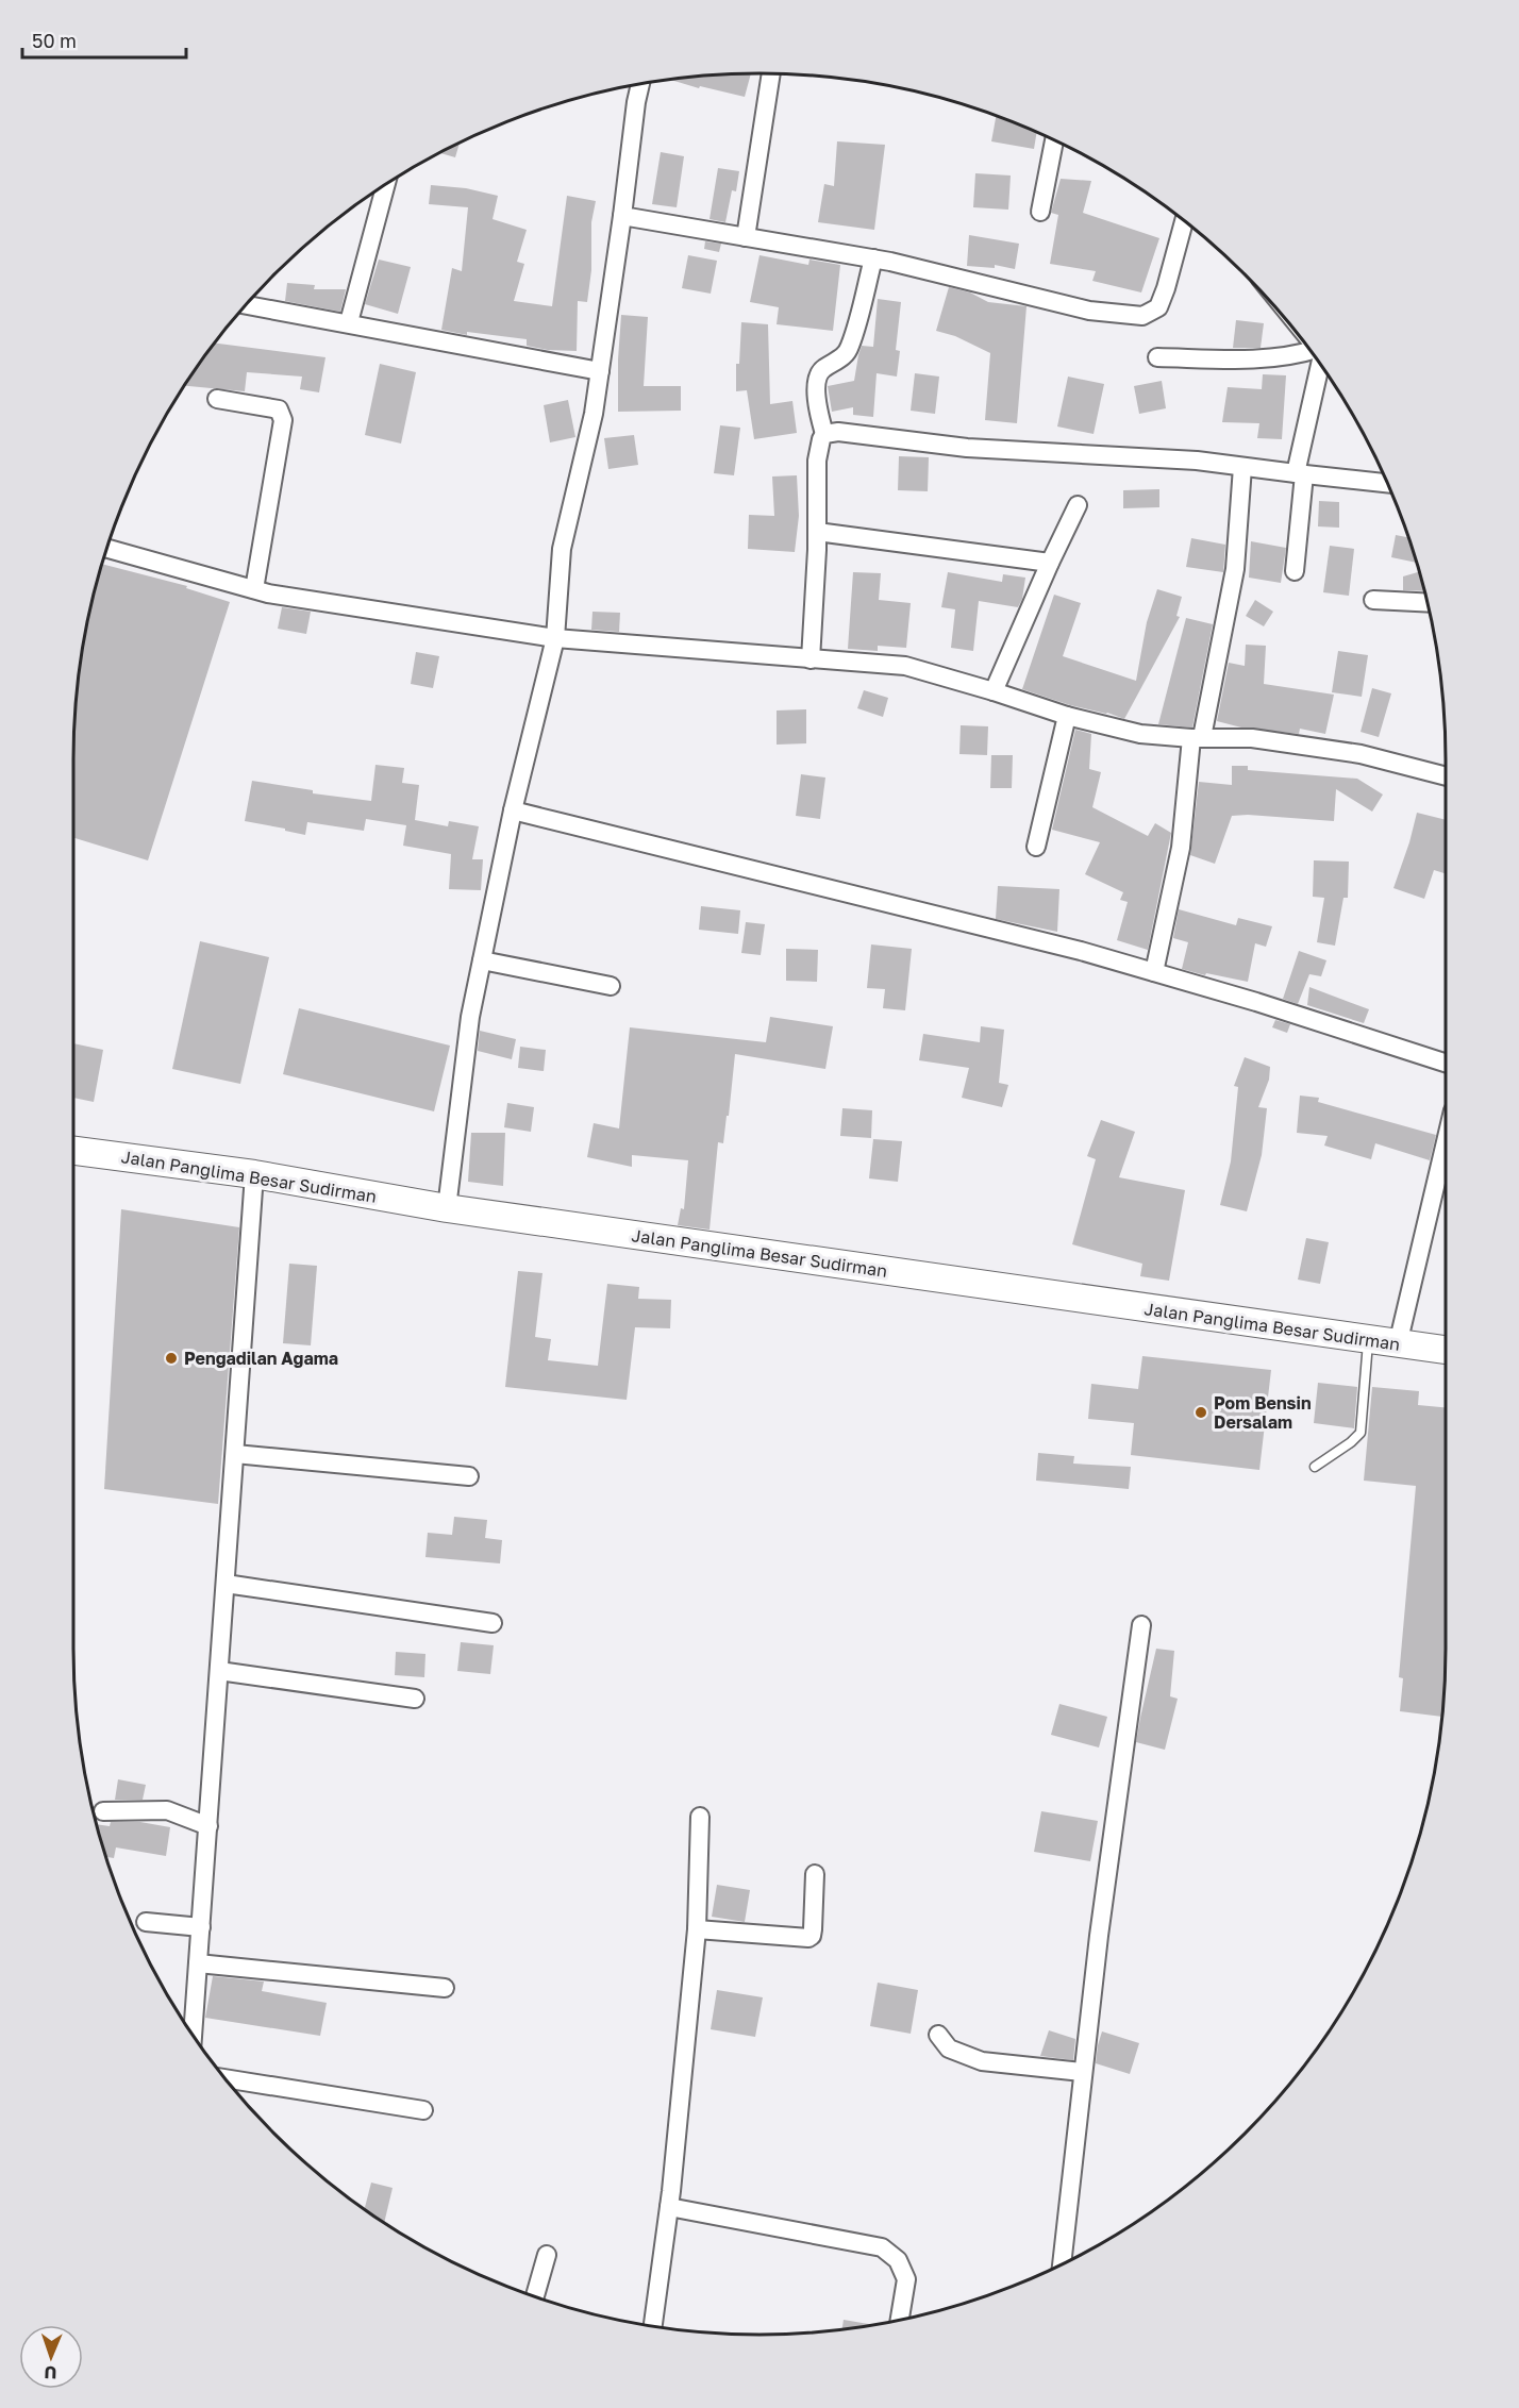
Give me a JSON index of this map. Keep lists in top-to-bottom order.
{
  "streets": {
    "main road": ["Jalan Panglima Besar Sudirman"]
  },
  "places": ["Pengadilan Agama", "Pom Bensin Dersalam"],
  "scale_bar": "50 m",
  "north": "bottom"
}
